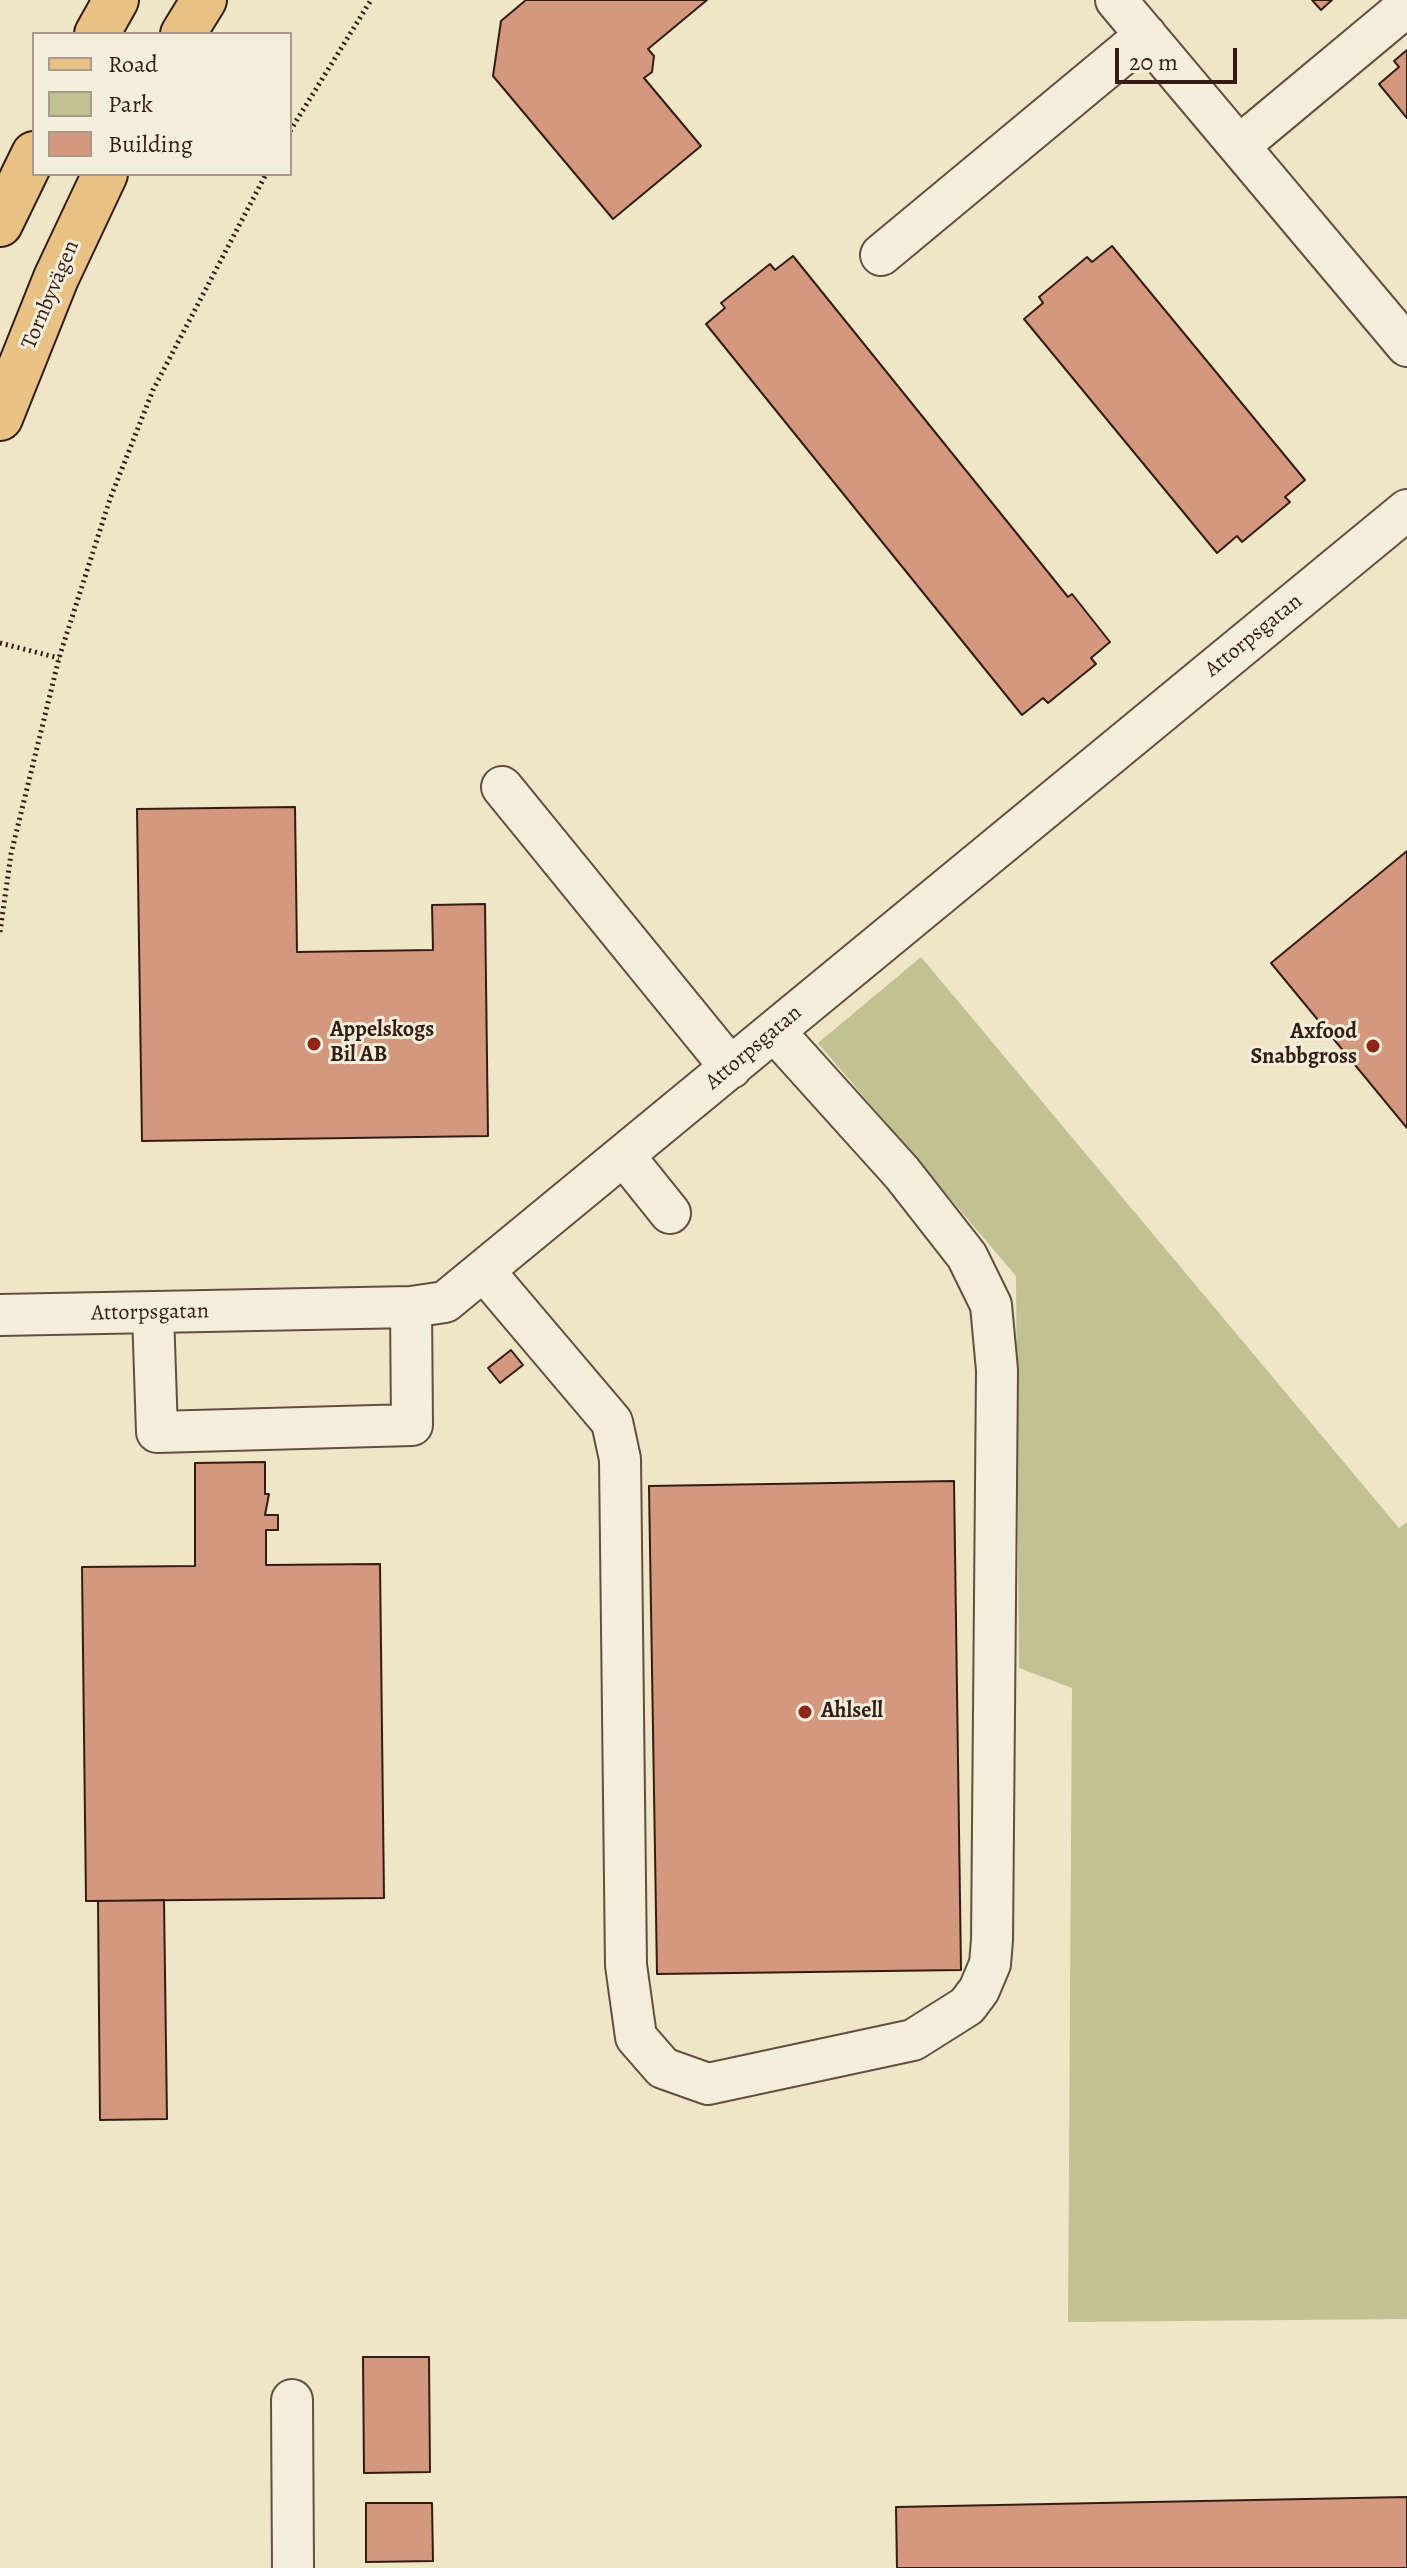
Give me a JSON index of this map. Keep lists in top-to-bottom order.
{
  "streets": {
    "main road": ["Tornbyvägen"],
    "street": ["Attorpsgatan"]
  },
  "places": ["Appelskogs Bil AB", "Axfood Snabbgross", "Ahlsell"],
  "legend": ["Road", "Park", "Building"],
  "scale_bar": "20 m"
}
